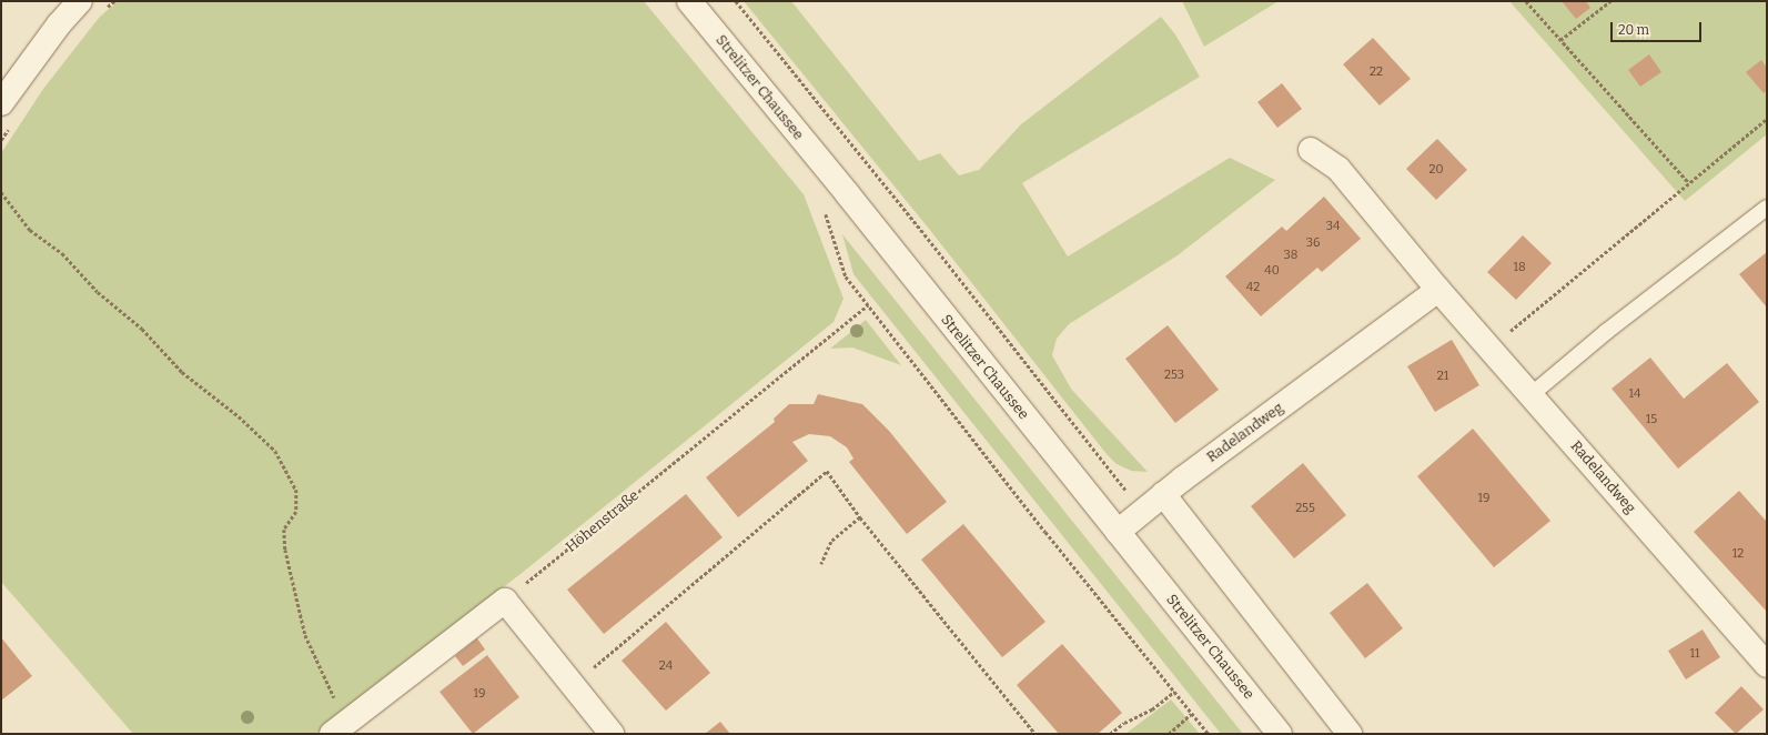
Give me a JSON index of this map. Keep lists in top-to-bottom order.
{
  "streets": {
    "street": ["Strelitzer Chaussee", "Radelandweg"],
    "path": ["Höhenstraße"]
  },
  "crossings": [
    ["Strelitzer Chaussee", "Radelandweg"]
  ],
  "house_numbers": [
    "22",
    "20",
    "34",
    "36",
    "38",
    "18",
    "40",
    "42",
    "253",
    "21",
    "14",
    "15",
    "19",
    "255",
    "12",
    "11",
    "24",
    "19"
  ],
  "scale_bar": "20 m"
}
